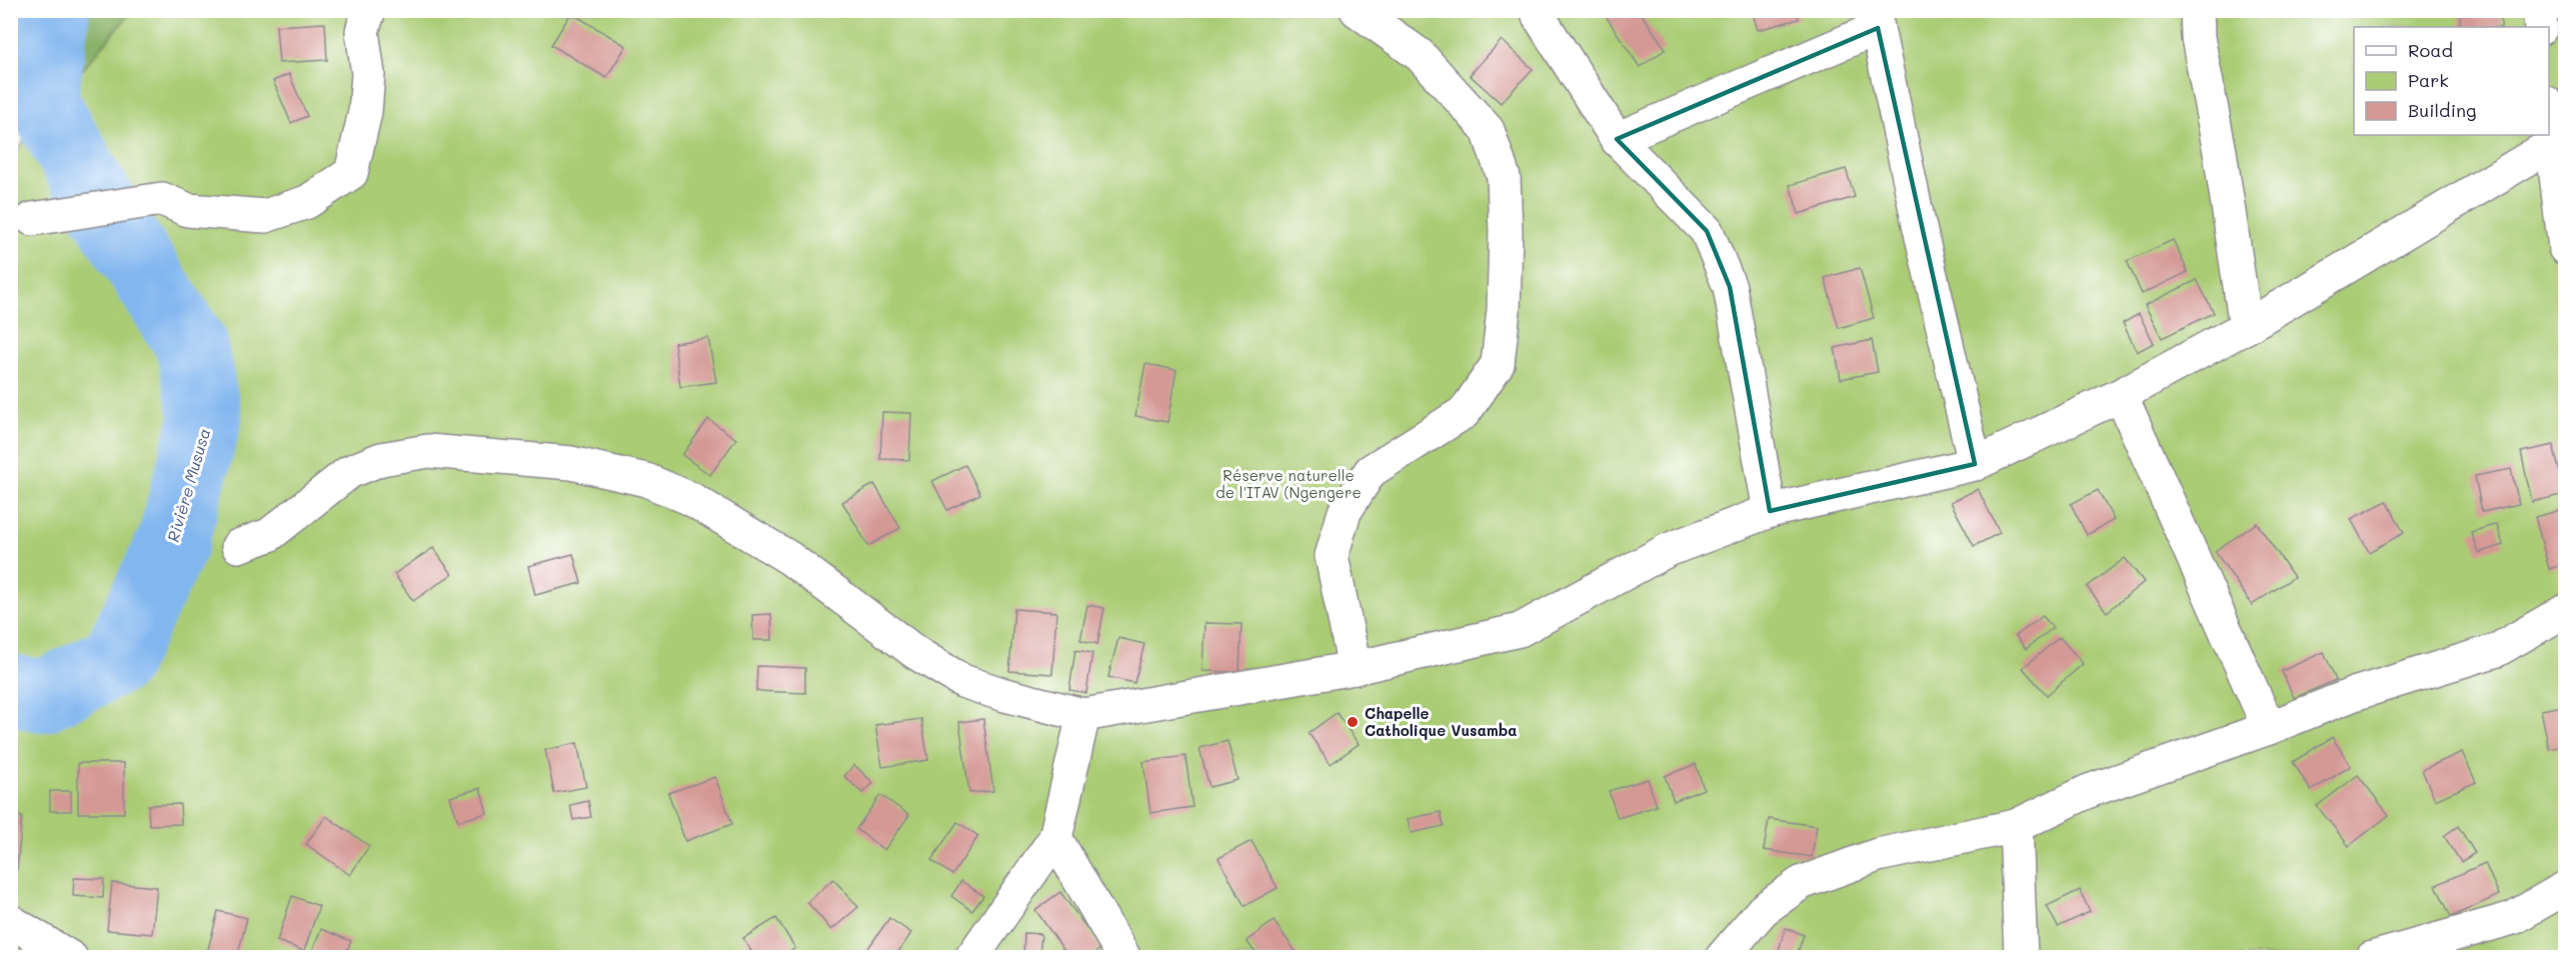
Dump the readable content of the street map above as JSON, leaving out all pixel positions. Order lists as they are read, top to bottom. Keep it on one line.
{"water":["Rivière Mususa"],"parks":["Réserve naturelle de l'ITAV (Ngengere"],"places":["Chapelle Catholique Vusamba"],"legend":["Road","Park","Building"]}
